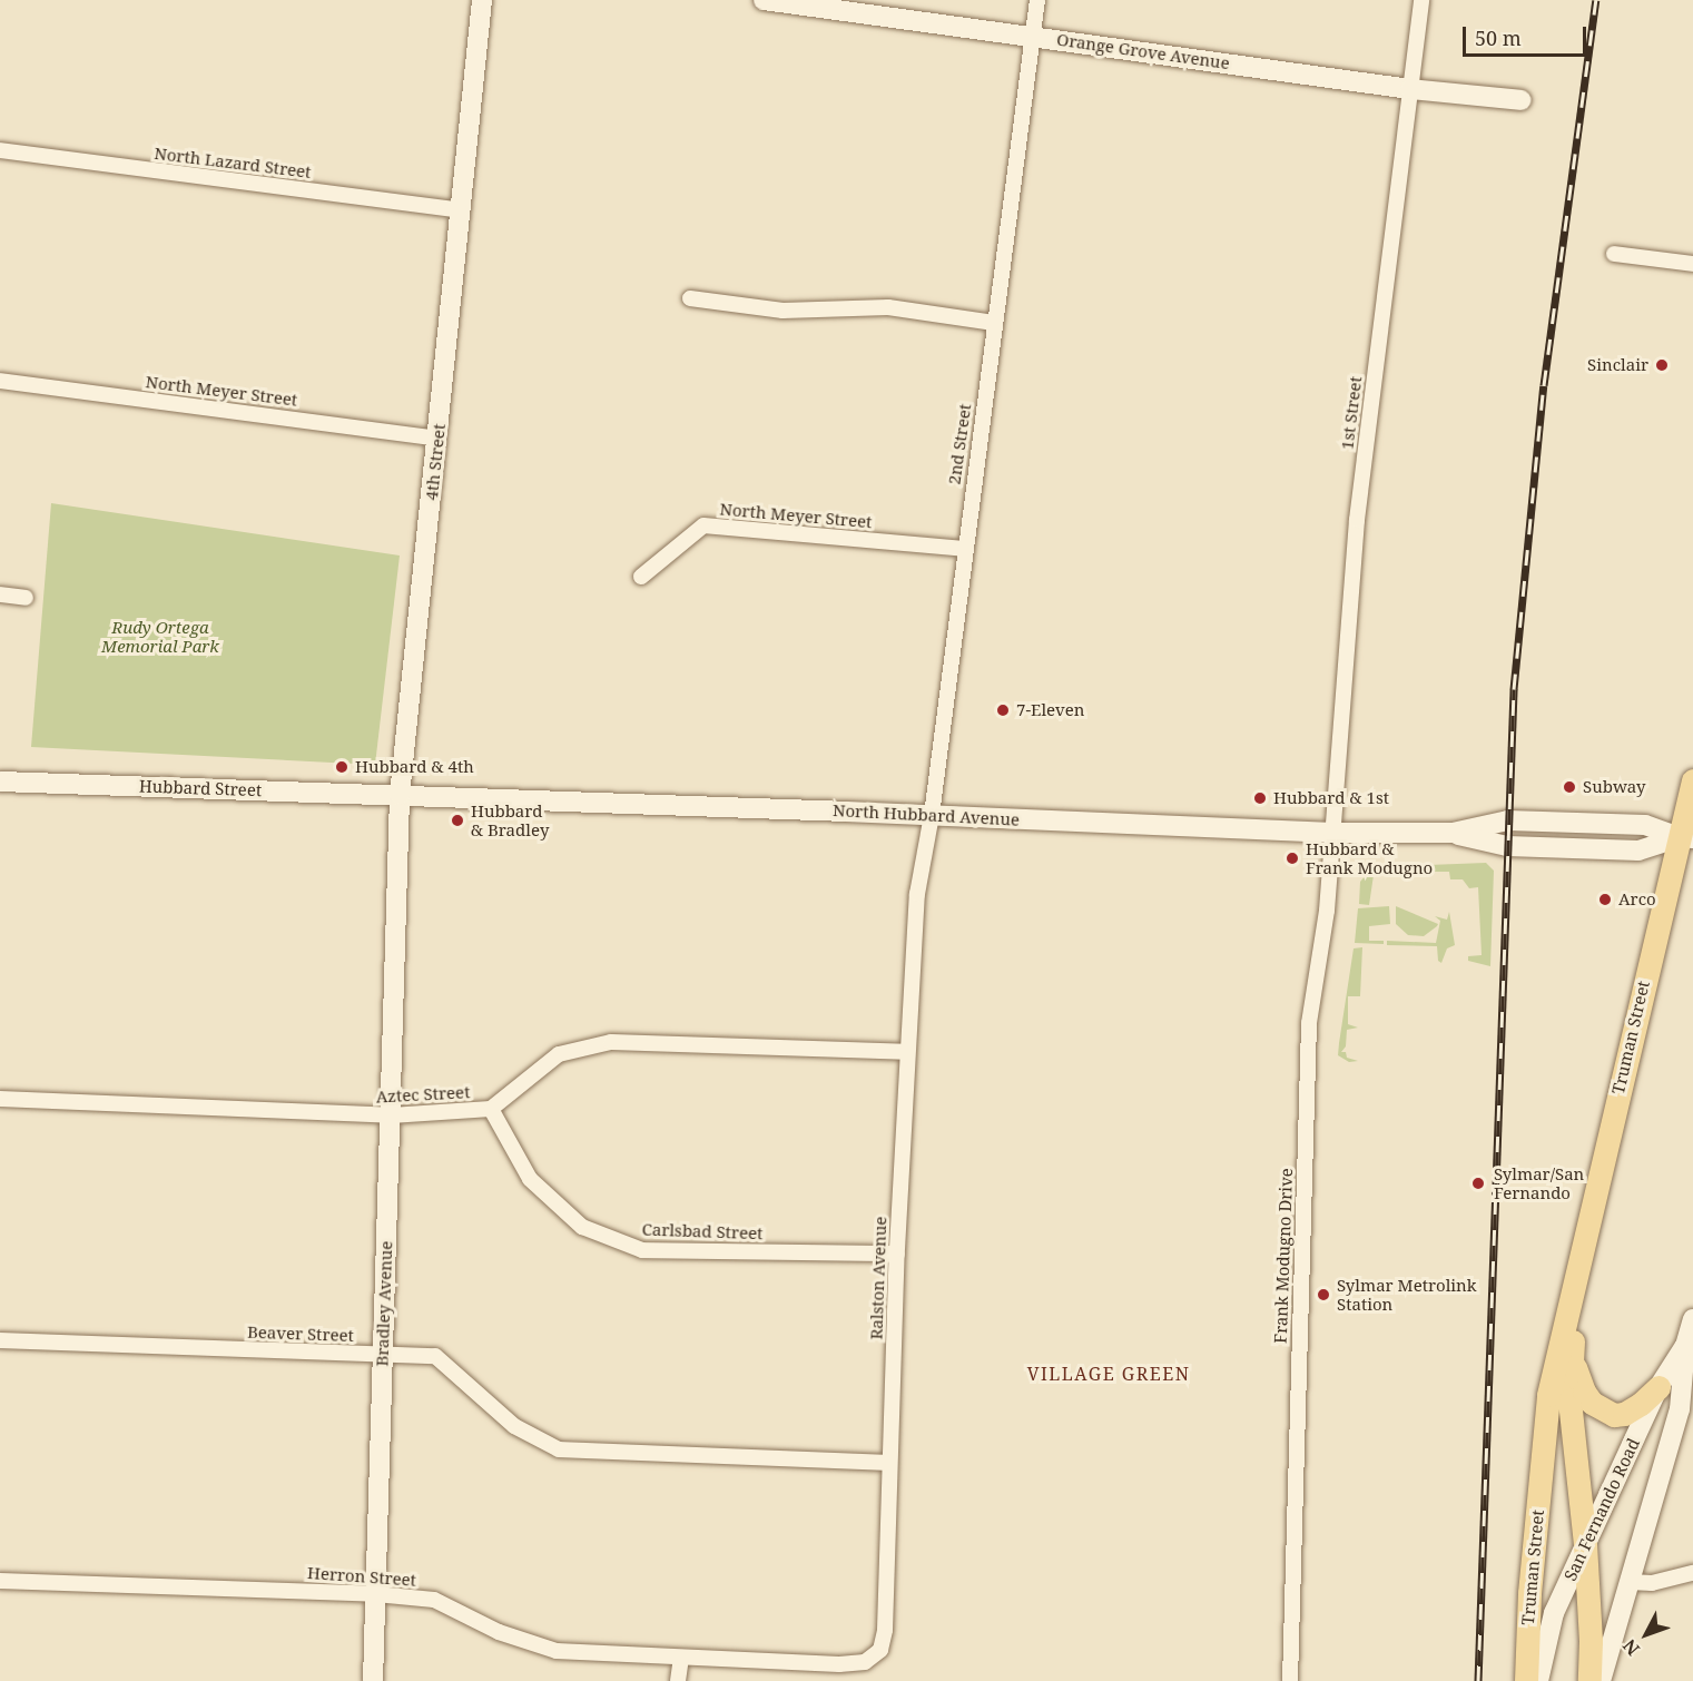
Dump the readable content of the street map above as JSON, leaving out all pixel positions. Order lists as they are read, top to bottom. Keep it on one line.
{"streets":{"main road":["Orange Grove Avenue","4th Street","Hubbard Street","North Hubbard Avenue","Truman Street","Bradley Avenue","San Fernando Road"],"street":["North Lazard Street","North Meyer Street","1st Street","2nd Street","Aztec Street","Carlsbad Street","Frank Modugno Drive","Ralston Avenue","Beaver Street","Herron Street"]},"crossings":[["Orange Grove Avenue","1st Street"],["Orange Grove Avenue","2nd Street"],["North Lazard Street","4th Street"],["North Meyer Street","2nd Street"],["North Meyer Street","4th Street"],["1st Street","North Hubbard Avenue"],["1st Street","Frank Modugno Drive"],["2nd Street","North Hubbard Avenue"],["2nd Street","Ralston Avenue"],["4th Street","Hubbard Street"],["4th Street","North Hubbard Avenue"],["4th Street","Bradley Avenue"],["Hubbard Street","North Hubbard Avenue"],["North Hubbard Avenue","Truman Street"],["North Hubbard Avenue","Frank Modugno Drive"],["Truman Street","San Fernando Road"],["Aztec Street","Carlsbad Street"],["Aztec Street","Ralston Avenue"],["Aztec Street","Bradley Avenue"],["Carlsbad Street","Ralston Avenue"],["Ralston Avenue","Beaver Street"],["Ralston Avenue","Herron Street"],["Bradley Avenue","Beaver Street"],["Bradley Avenue","Herron Street"]],"districts":["VILLAGE GREEN"],"parks":["Rudy Ortega Memorial Park"],"places":["Sinclair","7-Eleven","Hubbard & 4th","Subway","Hubbard & 1st","Hubbard & Bradley","Hubbard & Frank Modugno","Arco","Sylmar/San Fernando","Sylmar Metrolink Station"],"scale_bar":"50 m","north":"bottom left"}
